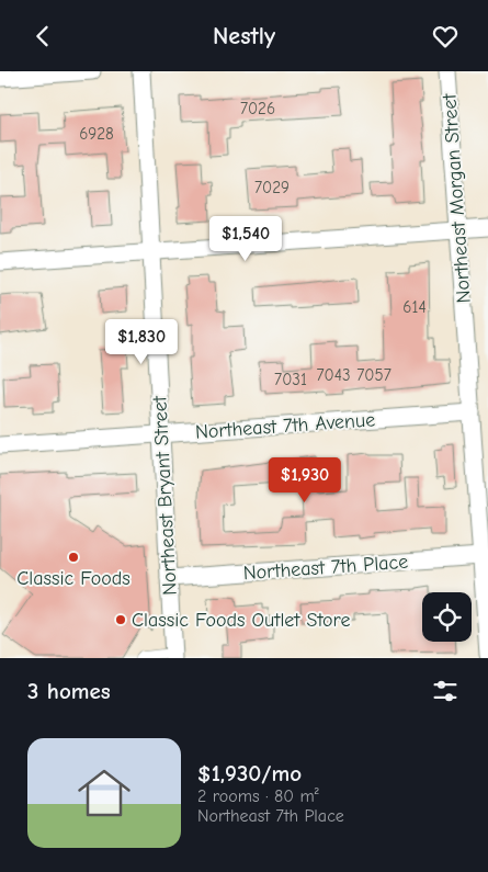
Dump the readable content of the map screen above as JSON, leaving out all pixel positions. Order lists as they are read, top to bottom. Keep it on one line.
{"streets":{"street":["Northeast Morgan Street","Northeast 7th Avenue","Northeast Bryant Street","Northeast 7th Place"]},"crossings":[["Northeast Morgan Street","Northeast 7th Avenue"],["Northeast Morgan Street","Northeast 7th Place"],["Northeast 7th Avenue","Northeast Bryant Street"],["Northeast Bryant Street","Northeast 7th Place"]],"places":["Classic Foods","Classic Foods Outlet Store"],"house_numbers":["7026","6928","7029","614","7043","7057","7031"],"page":{"header":"Nestly","price":["$1,540","$1,830","$1,930"],"heading":"3 homes","list":[{"name":"$1,930/mo","note":"2 rooms · 80 m² · Northeast 7th Place"}]}}
